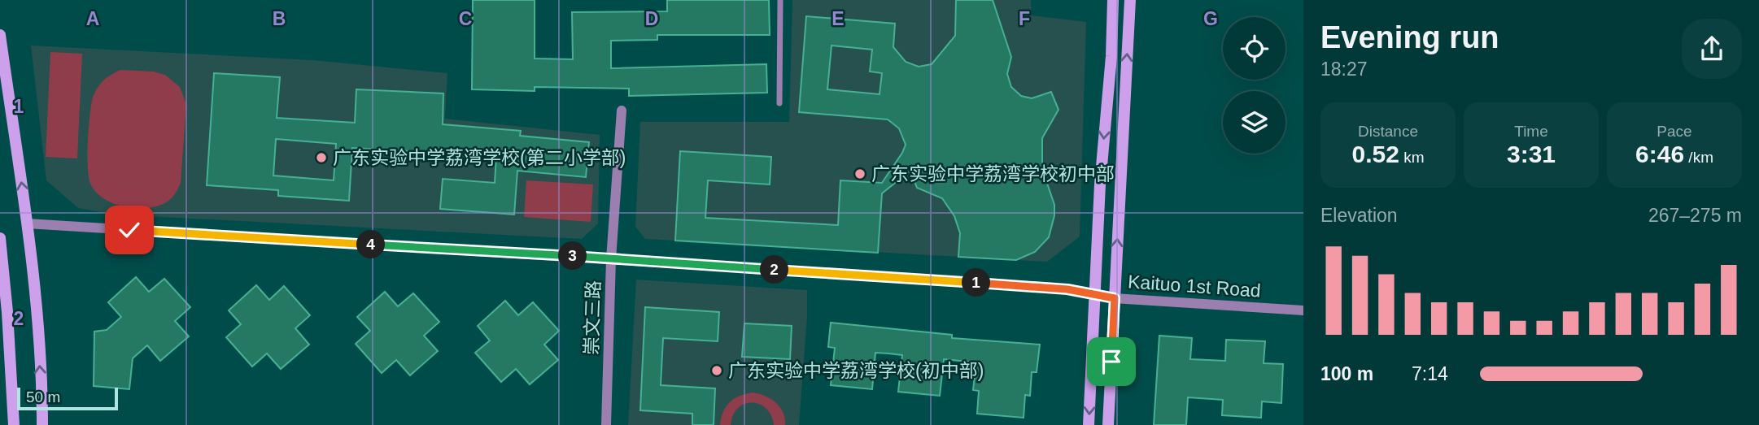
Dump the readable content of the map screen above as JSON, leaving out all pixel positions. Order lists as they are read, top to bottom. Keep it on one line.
{"streets":{"street":["Kaituo 1st Road","崇文三路"]},"crossings":[["Kaituo 1st Road","崇文三路"]],"places":["广东实验中学荔湾学校(第二小学部)","广东实验中学荔湾学校初中部","广东实验中学荔湾学校(初中部)"],"scale_bar":"50 m","page":{"heading":["Evening run","18:27"],"stats":[["Distance","0.52 km"],["Time","3:31"],["Pace","6:46 /km"]],"chart":["Elevation","267–275 m"],"pins":["4","3","2","1"],"list":[{"name":"100 m","note":"7:14"}],"scale":"50 m"},"grid":{"columns":["A","B","C","D","E","F","G"],"rows":["1","2"]}}
